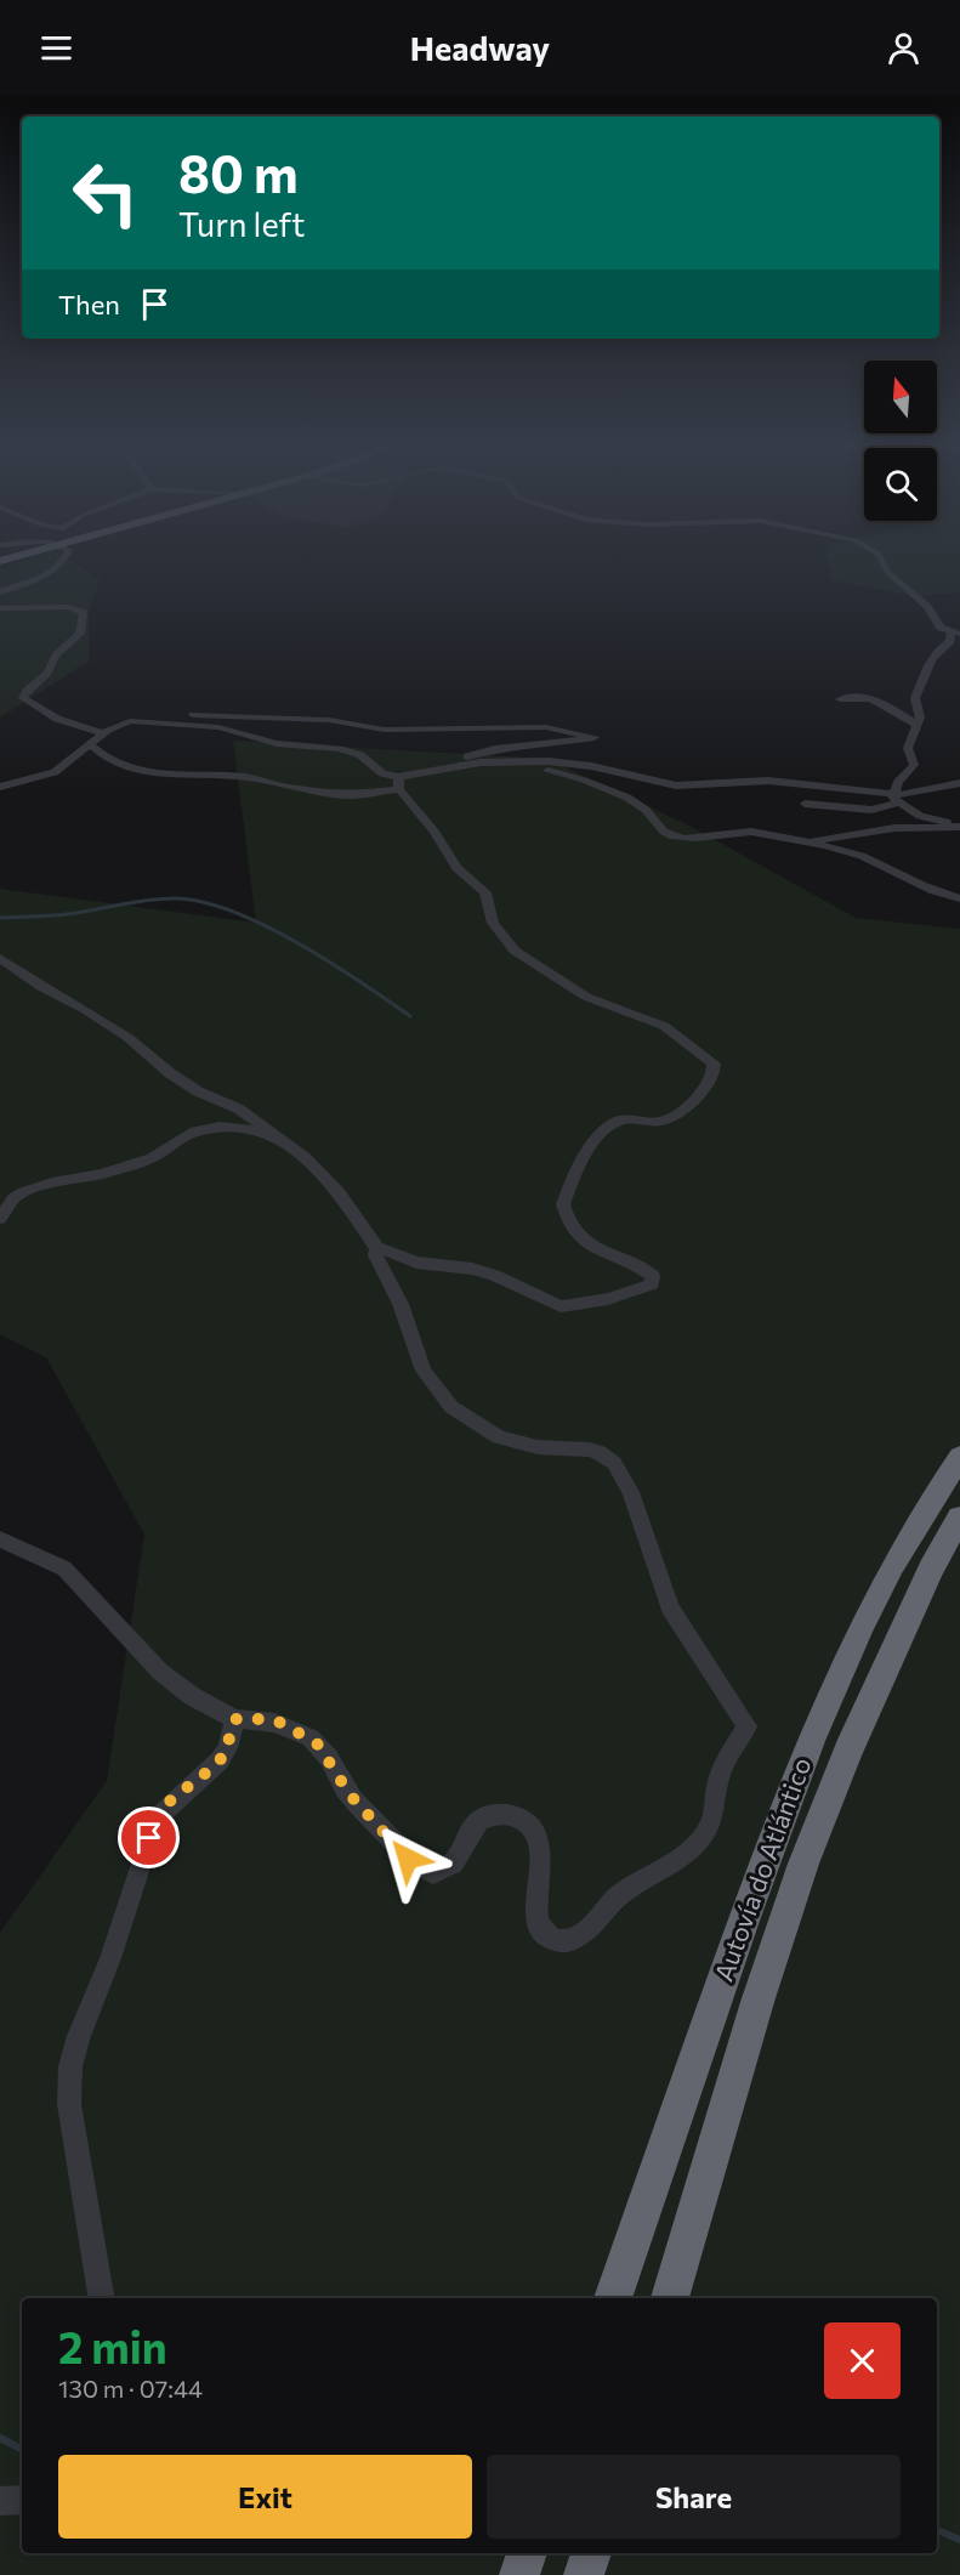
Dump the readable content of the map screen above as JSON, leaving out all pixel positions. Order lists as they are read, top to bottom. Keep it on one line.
{"streets":{"highway":["Autovía do Atlántico"]},"north":"top","page":{"header":"Headway","turn":["80 m","Turn left"],"then":"Then","heading":["2 min","130 m · 07:44"],"buttons":["Exit","Share"]}}
